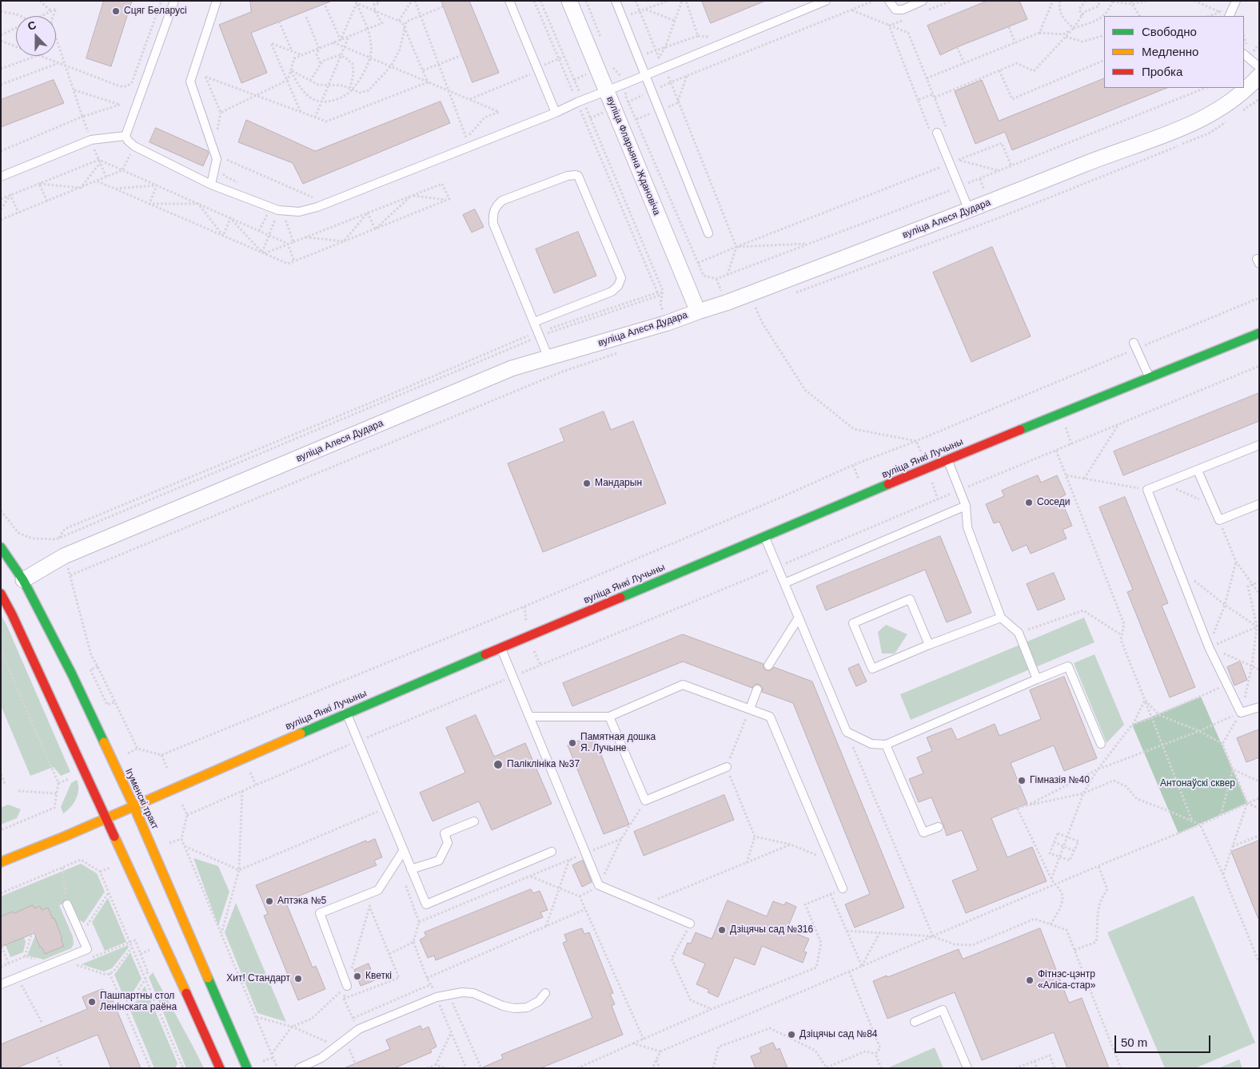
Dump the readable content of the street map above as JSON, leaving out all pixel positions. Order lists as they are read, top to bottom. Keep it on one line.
{"streets":{"main road":["вуліца Янкі Лучыны","Ігуменскі тракт"],"street":["вуліца Фларыяна Ждановіча","вуліца Алеся Дудара"]},"crossings":[["вуліца Фларыяна Ждановіча","вуліца Алеся Дудара"],["вуліца Алеся Дудара","Ігуменскі тракт"],["вуліца Янкі Лучыны","Ігуменскі тракт"]],"parks":["Антонаўскі сквер"],"places":["Сцяг Беларусі","Мандарын","Соседи","Памятная дошка Я. Лучыне","Паліклініка №37","Гімназія №40","Аптэка №5","Дзіцячы сад №316","Кветкі","Хит! Стандарт","Фітнэс-цэнтр «Аліса-стар»","Пашпартны стол Ленінскага раёна","Дзіцячы сад №84"],"legend":["Свободно","Медленно","Пробка"],"scale_bar":"50 m","north":"top"}
